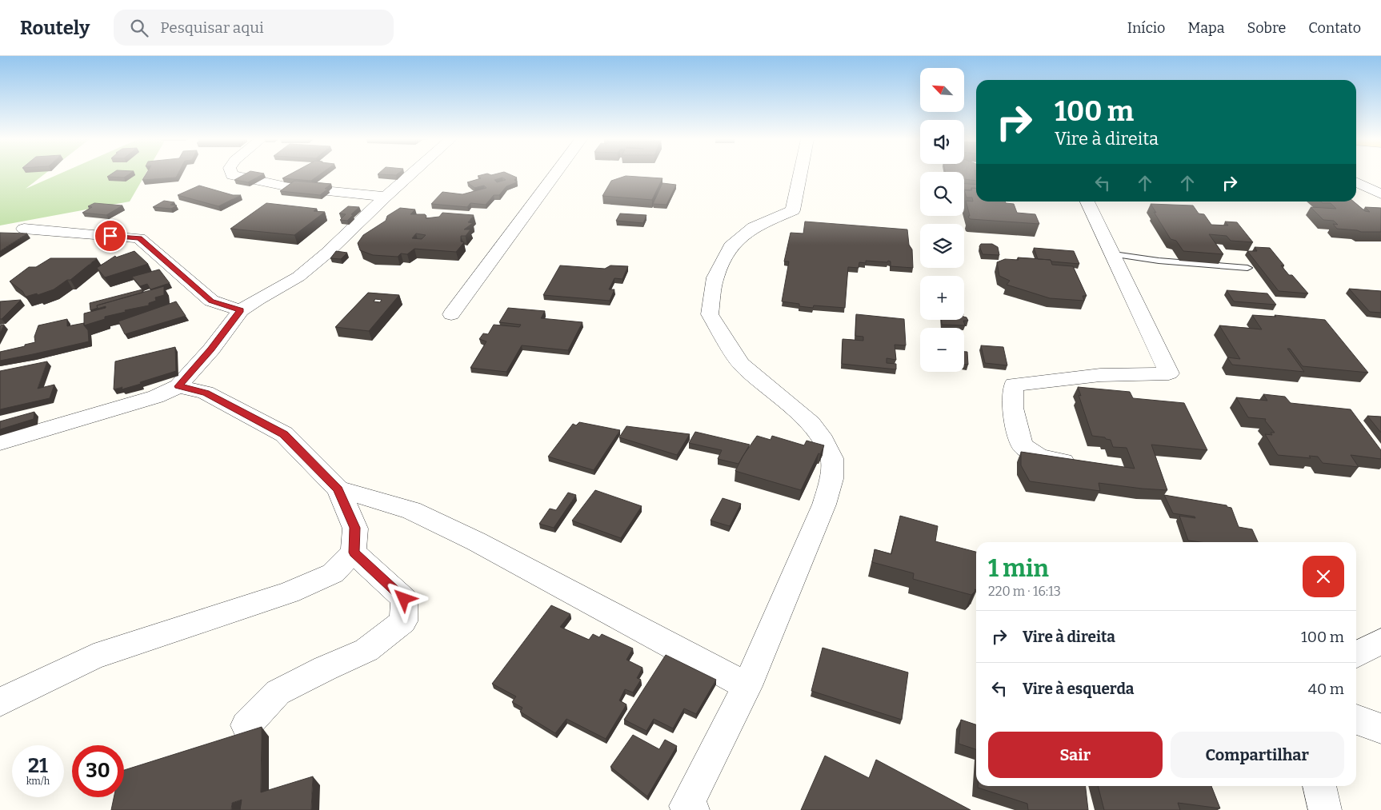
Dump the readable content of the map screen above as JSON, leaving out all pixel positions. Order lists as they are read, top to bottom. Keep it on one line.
{"north":"top left","page":{"header":"Routely","search":"Pesquisar aqui","nav":["Início","Mapa","Sobre","Contato"],"map_buttons":["+","−"],"turn":["100 m","Vire à direita"],"heading":["1 min","220 m · 16:13"],"list":[{"name":"Vire à direita","value":"100 m"},{"name":"Vire à esquerda","value":"40 m"}],"buttons":["Sair","Compartilhar"],"speed":"21 km/h","limit":"30"}}
